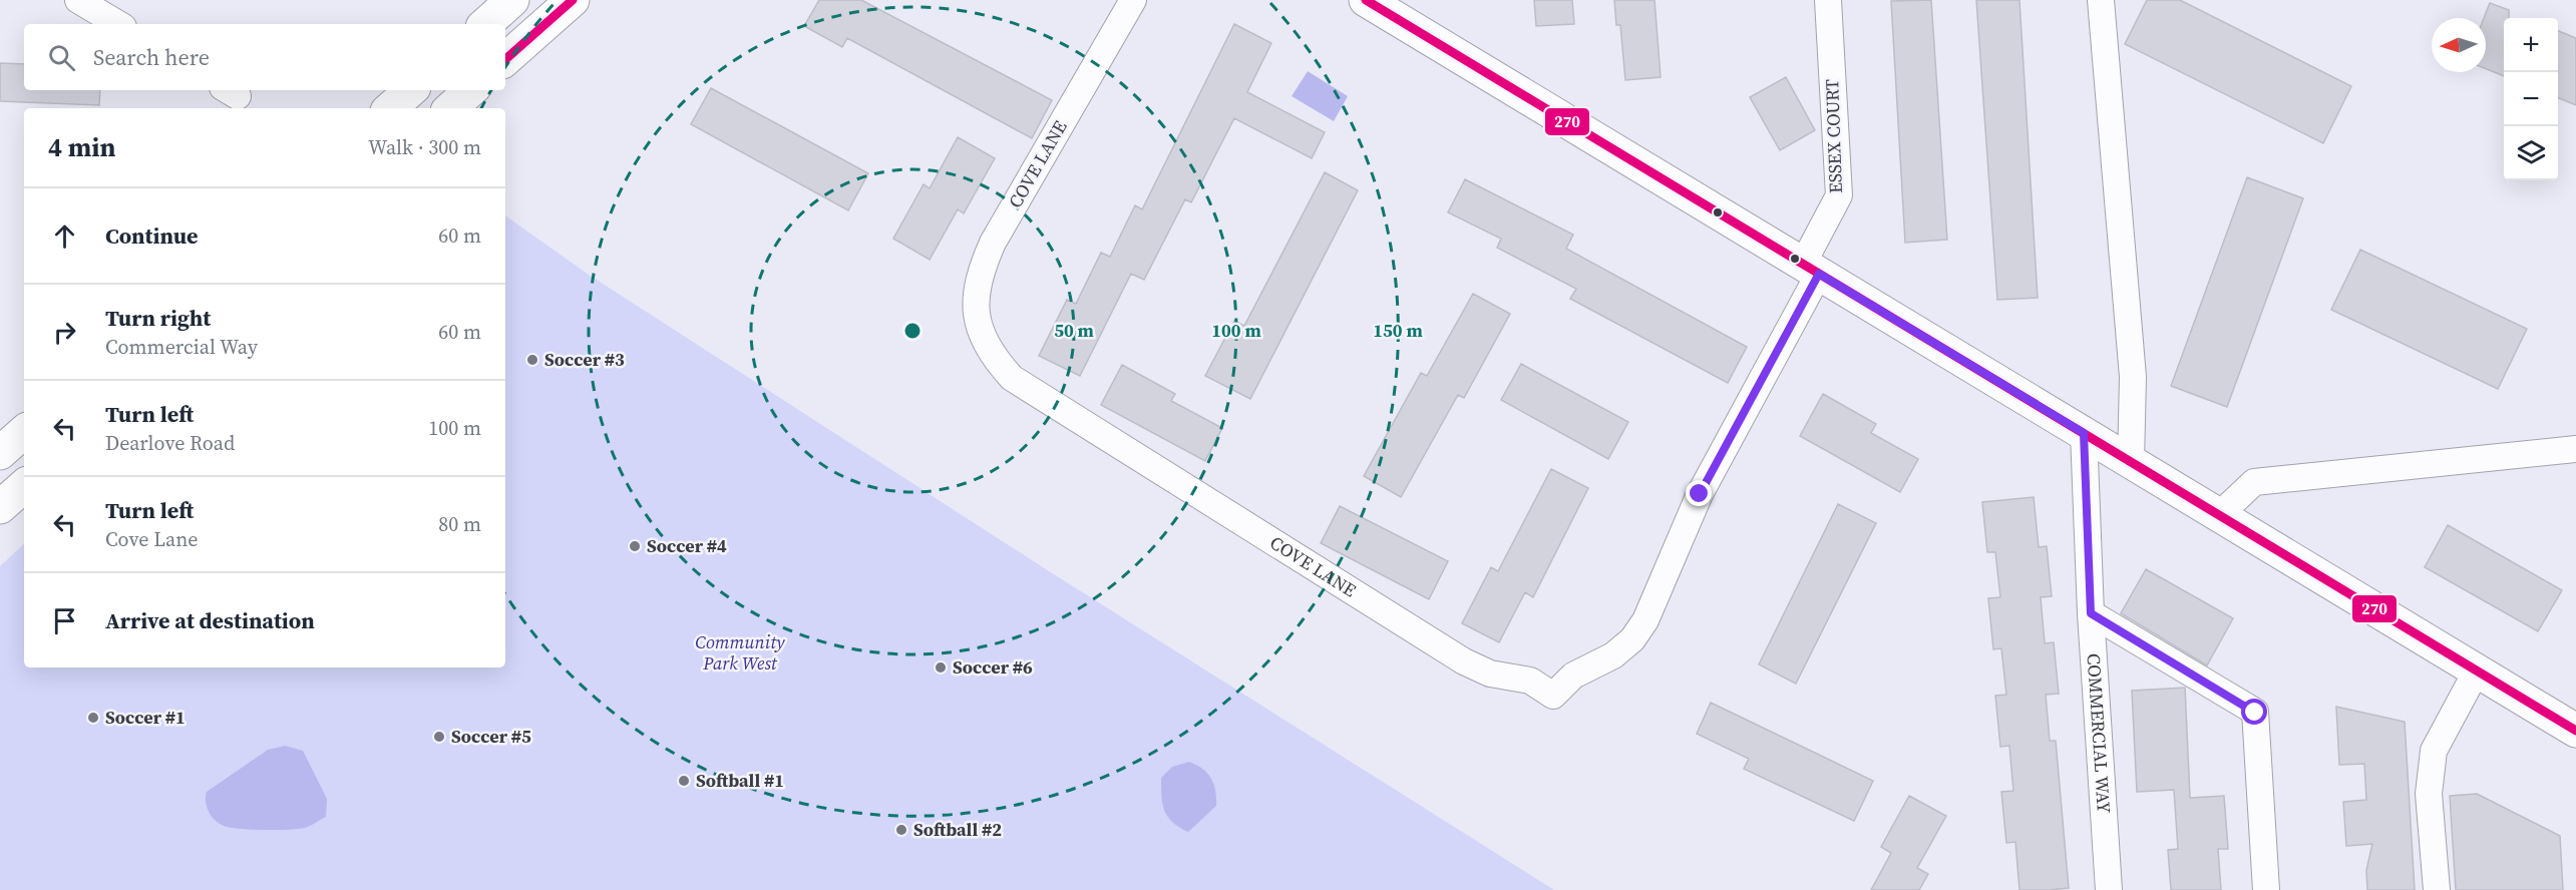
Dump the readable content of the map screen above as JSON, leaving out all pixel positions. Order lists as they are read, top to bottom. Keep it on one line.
{"streets":{"street":["ESSEX COURT","COVE LANE","COMMERCIAL WAY"]},"crossings":[["ESSEX COURT","COVE LANE"]],"parks":["Community Park West"],"places":["Soccer #3","Soccer #4","Soccer #6","Soccer #1","Soccer #5","Softball #1","Softball #2"],"lines":["transit line 270"],"north":"left","page":{"map_buttons":["+","−"],"search":"Search here","heading":["4 min","Walk · 300 m"],"list":[["Continue","60 m"],["Turn right","Commercial Way","60 m"],["Turn left","Dearlove Road","100 m"],["Turn left","Cove Lane","80 m"],"Arrive at destination"]},"rings":["50 m","100 m","150 m"]}
